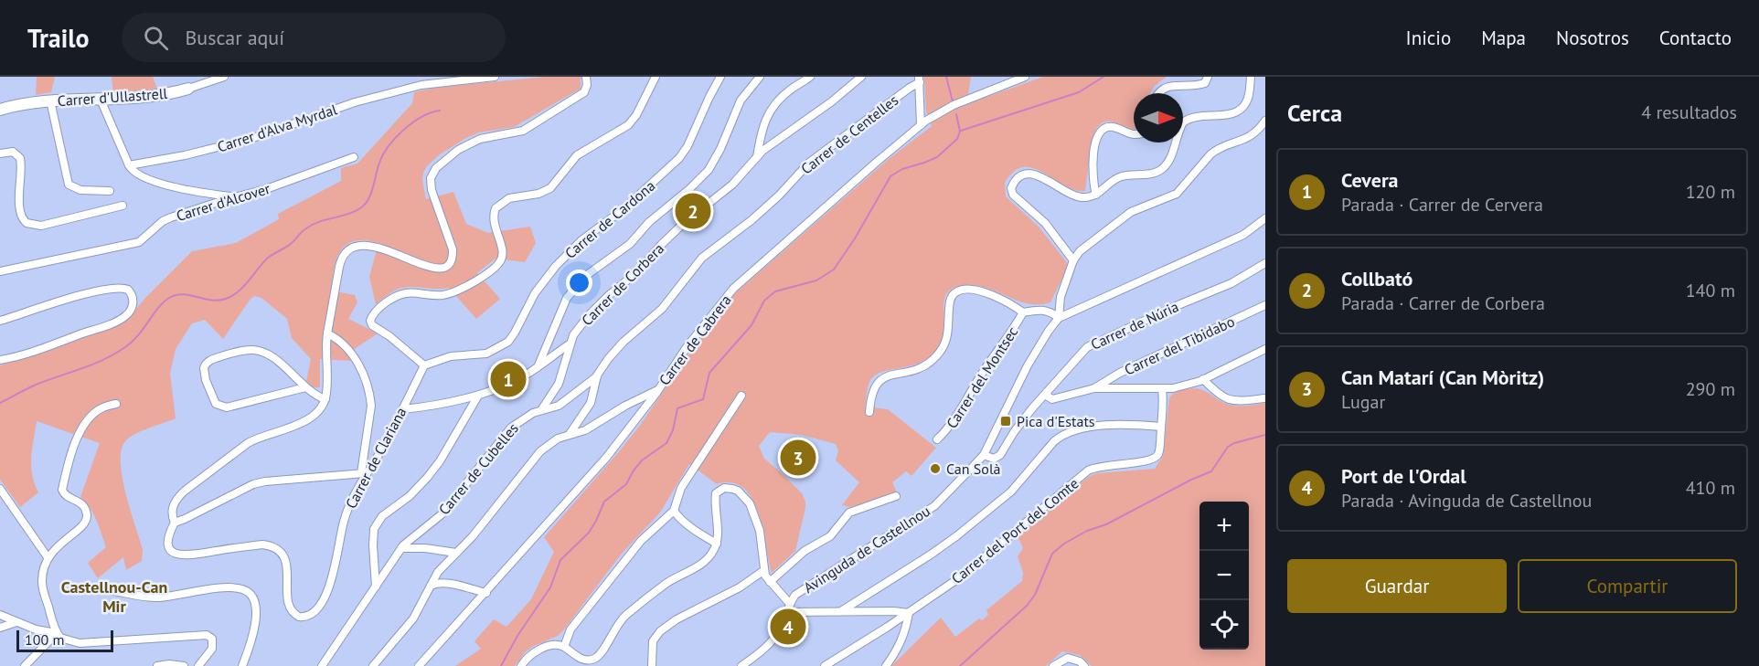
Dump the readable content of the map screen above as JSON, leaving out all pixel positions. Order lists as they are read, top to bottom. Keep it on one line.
{"streets":{"street":["Carrer d'Ullastrell","Carrer d'Alva Myrdal","Carrer de Centelles","Carrer d'Alcover","Carrer de Cardona","Carrer de Corbera","Carrer de Núria","Carrer de Cabrera","Carrer del Tibidabo","Carrer del Montsec","Carrer de Clariana","Carrer de Cubelles","Carrer del Port del Comte","Avinguda de Castellnou"]},"crossings":[["Carrer de Centelles","Carrer de Cubelles"],["Carrer de Cardona","Carrer de Clariana"],["Carrer de Corbera","Carrer de Cubelles"],["Carrer de Núria","Avinguda de Castellnou"]],"districts":["Castellnou-Can Mir"],"places":{"transit":["Pica d'Estats"],"other":["Can Solà"]},"scale_bar":"100 m","north":"right","page":{"header":"Trailo","search":"Buscar aquí","nav":["Inicio","Mapa","Nosotros","Contacto"],"heading":["Cerca","4 resultados"],"list":[{"mark":"1","name":"Cevera","note":"Parada · Carrer de Cervera","value":"120 m"},{"mark":"2","name":"Collbató","note":"Parada · Carrer de Corbera","value":"140 m"},{"mark":"3","name":"Can Matarí (Can Mòritz)","note":"Lugar","value":"290 m"},{"mark":"4","name":"Port de l'Ordal","note":"Parada · Avinguda de Castellnou","value":"410 m"}],"pins":["2","1","3","4"],"map_buttons":["+","−"],"buttons":["Guardar","Compartir"],"scale":"100 m"}}
